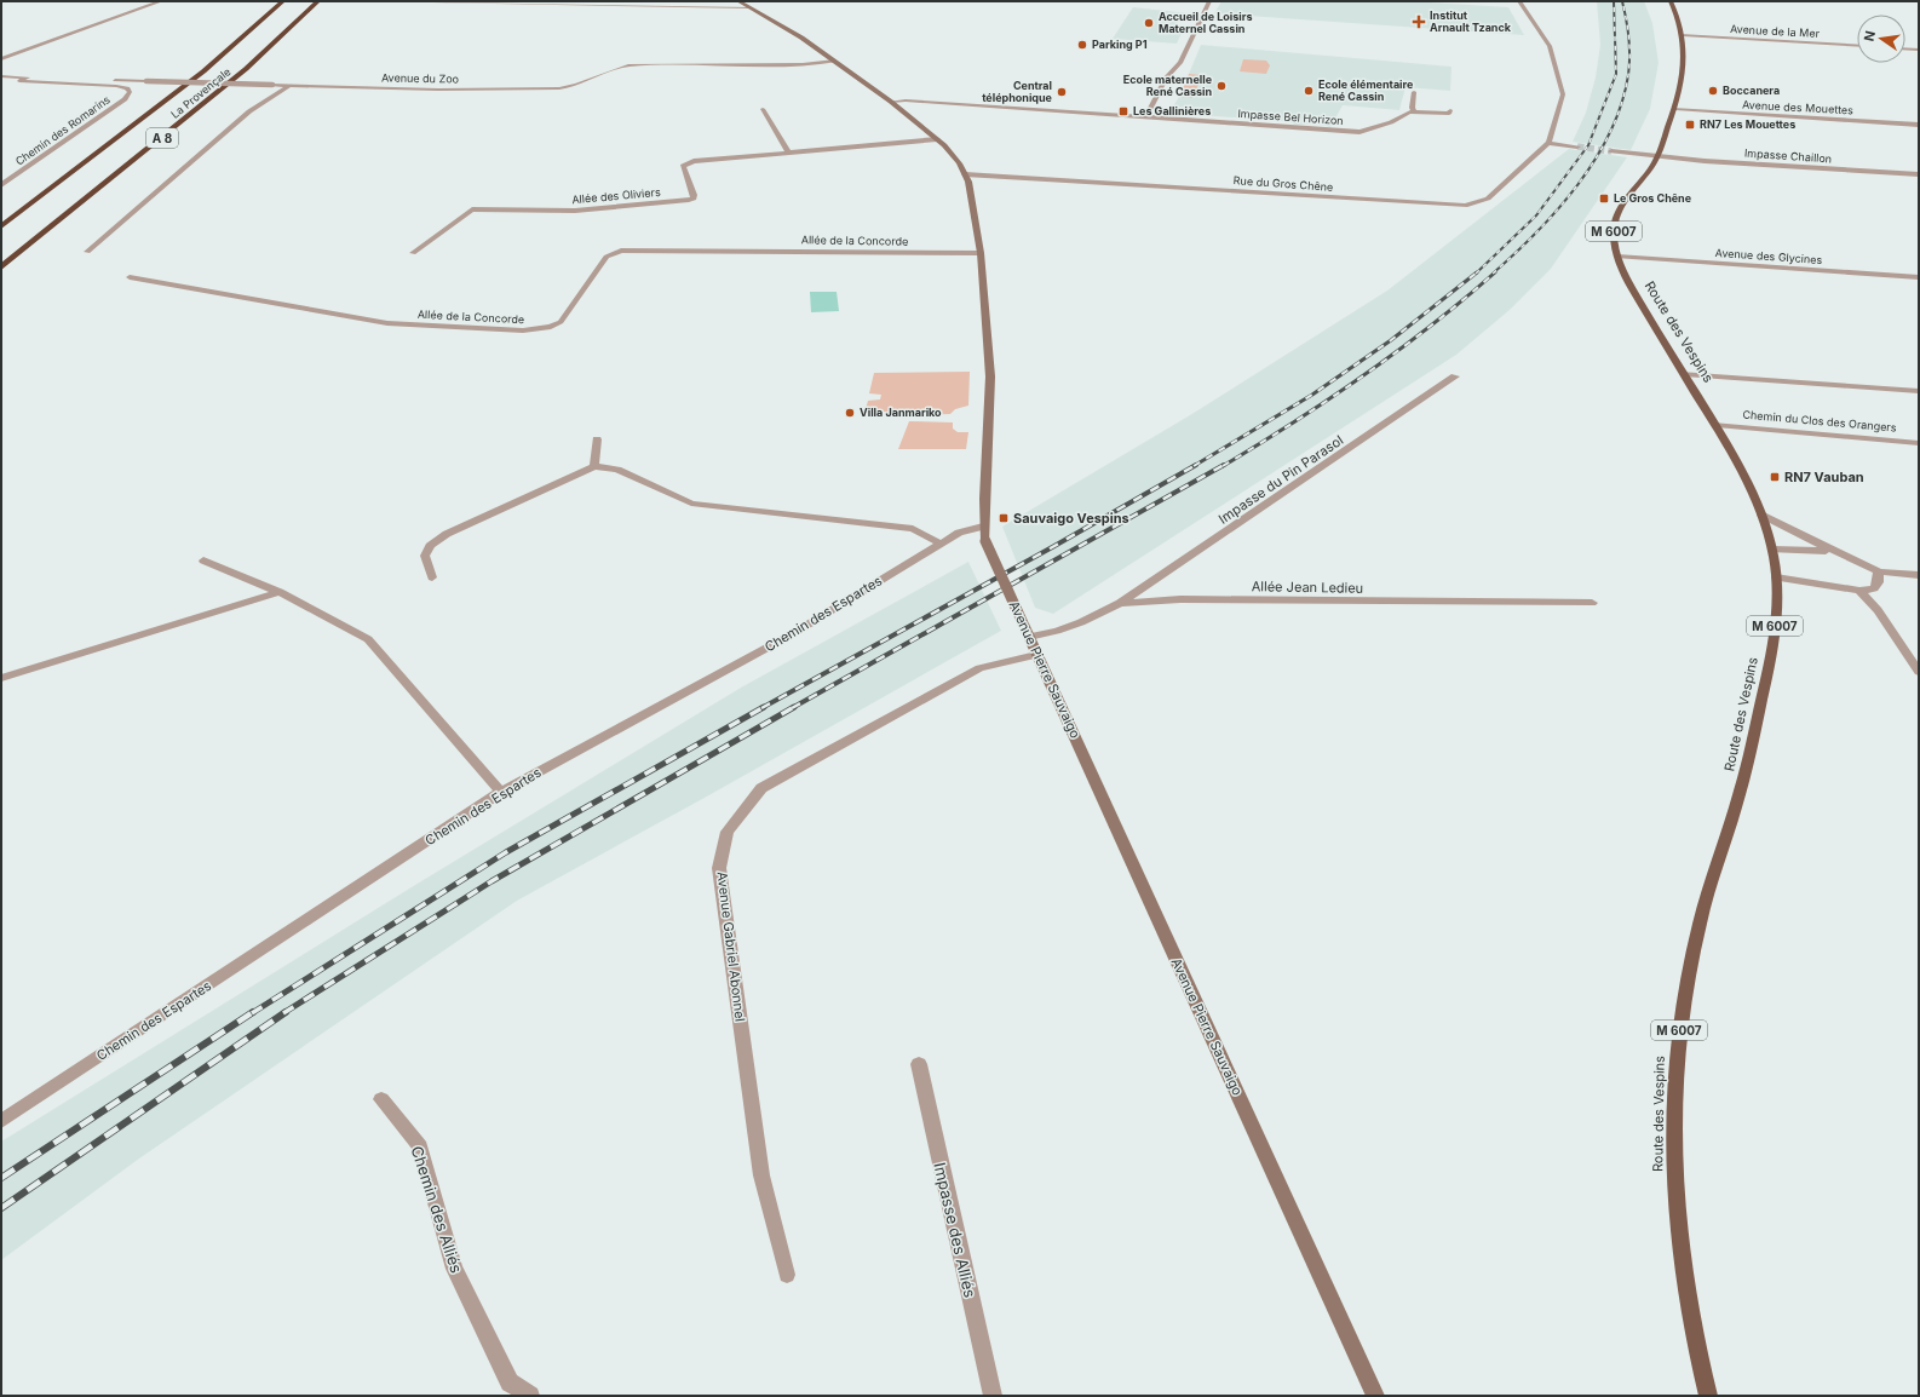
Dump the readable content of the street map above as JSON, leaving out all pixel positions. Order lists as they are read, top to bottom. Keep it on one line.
{"streets":{"highway":["La Provençale","A 8"],"main road":["M 6007","Route des Vespins","Avenue Pierre Sauvaigo"],"street":["Avenue de la Mer","Avenue du Zoo","Avenue des Mouettes","Impasse Bel Horizon","Chemin des Romarins","Impasse Chaillon","Rue du Gros Chêne","Allée des Oliviers","Allée de la Concorde","Avenue des Glycines","Chemin du Clos des Orangers","Impasse du Pin Parasol","Allée Jean Ledieu","Chemin des Espartes","Avenue Gabriel Abonnel","Chemin des Alliés","Impasse des Alliés"]},"crossings":[["Avenue de la Mer","Route des Vespins"],["Avenue du Zoo","Chemin des Romarins"],["Avenue du Zoo","Avenue Pierre Sauvaigo"],["Avenue des Mouettes","Route des Vespins"],["Impasse Bel Horizon","Avenue Pierre Sauvaigo"],["Impasse Chaillon","Route des Vespins"],["Rue du Gros Chêne","Avenue Pierre Sauvaigo"],["Allée des Oliviers","Avenue Pierre Sauvaigo"],["Allée de la Concorde","Avenue Pierre Sauvaigo"],["Avenue des Glycines","Route des Vespins"],["Route des Vespins","Chemin du Clos des Orangers"],["Impasse du Pin Parasol","Allée Jean Ledieu"],["Allée Jean Ledieu","Avenue Pierre Sauvaigo"],["Chemin des Espartes","Avenue Pierre Sauvaigo"],["Avenue Pierre Sauvaigo","Avenue Gabriel Abonnel"]],"places":{"health":["Institut Arnault Tzanck"],"other":["Accueil de Loisirs Maternel Cassin","Parking P1","Ecole maternelle René Cassin","Ecole élémentaire René Cassin","Boccanera","Central téléphonique","Villa Janmariko"],"transit":["Les Gallinières","RN7 Les Mouettes","Le Gros Chêne","RN7 Vauban","Sauvaigo Vespins"]},"north":"left"}
